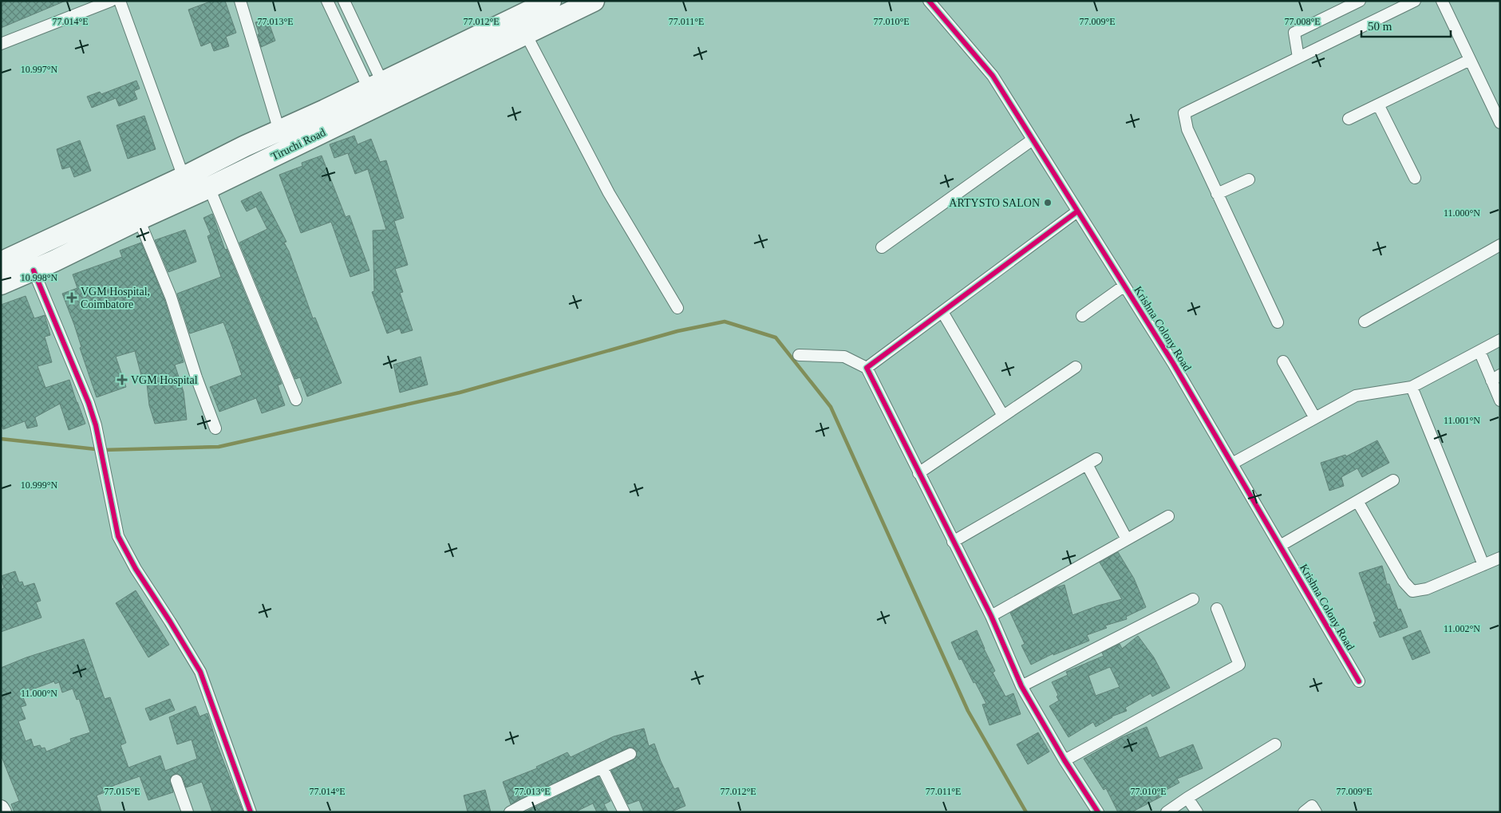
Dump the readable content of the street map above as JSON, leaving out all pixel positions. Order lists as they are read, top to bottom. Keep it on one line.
{"streets":{"highway":["Tiruchi Road"],"street":["Krishna Colony Road"]},"places":{"other":["ARTYSTO SALON"],"health":["VGM Hospital, Coimbatore","VGM Hospital"]},"scale_bar":"50 m","coordinates":["77.014°E","77.013°E","77.012°E","77.011°E","77.010°E","77.009°E","77.008°E","10.997°N","11.000°N","10.998°N","11.001°N","10.999°N","11.002°N","77.015°E"]}
